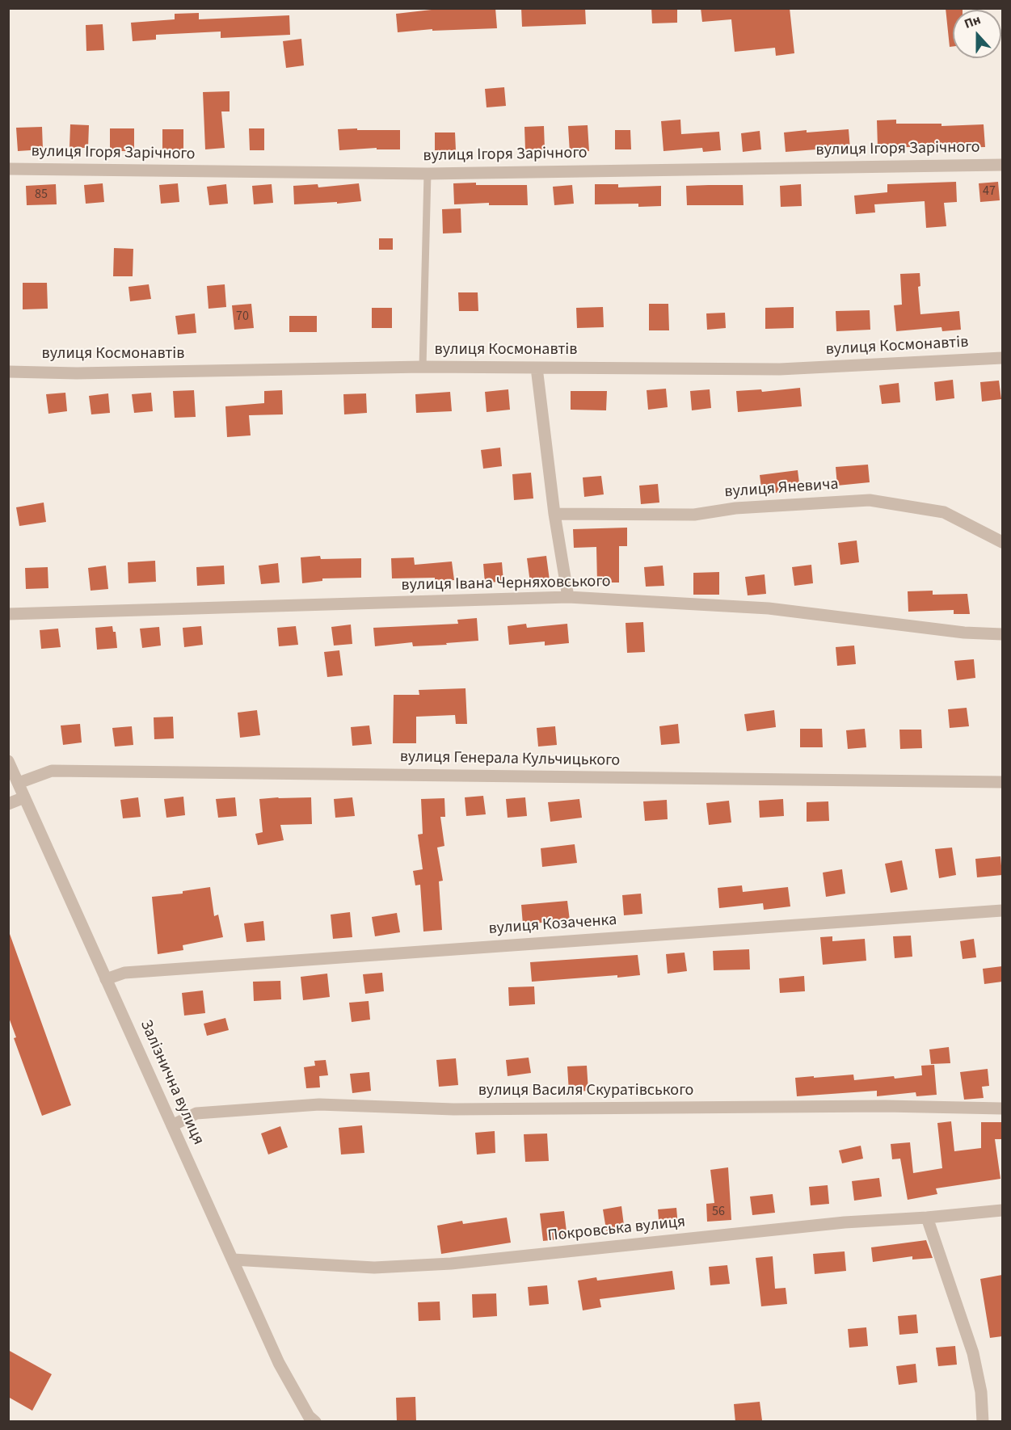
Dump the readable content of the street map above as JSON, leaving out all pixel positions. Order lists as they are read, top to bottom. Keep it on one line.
{"streets":{"street":["вулиця Ігоря Зарічного","вулиця Космонавтів","вулиця Яневича","вулиця Івана Черняховського","вулиця Генерала Кульчицького","вулиця Козаченка","Залізнична вулиця","вулиця Василя Скуратівського","Покровська вулиця"]},"crossings":[["вулиця Генерала Кульчицького","Залізнична вулиця"],["вулиця Козаченка","Залізнична вулиця"],["Залізнична вулиця","вулиця Василя Скуратівського"],["Залізнична вулиця","Покровська вулиця"]],"house_numbers":["47","85","70","56"],"north":"top"}
